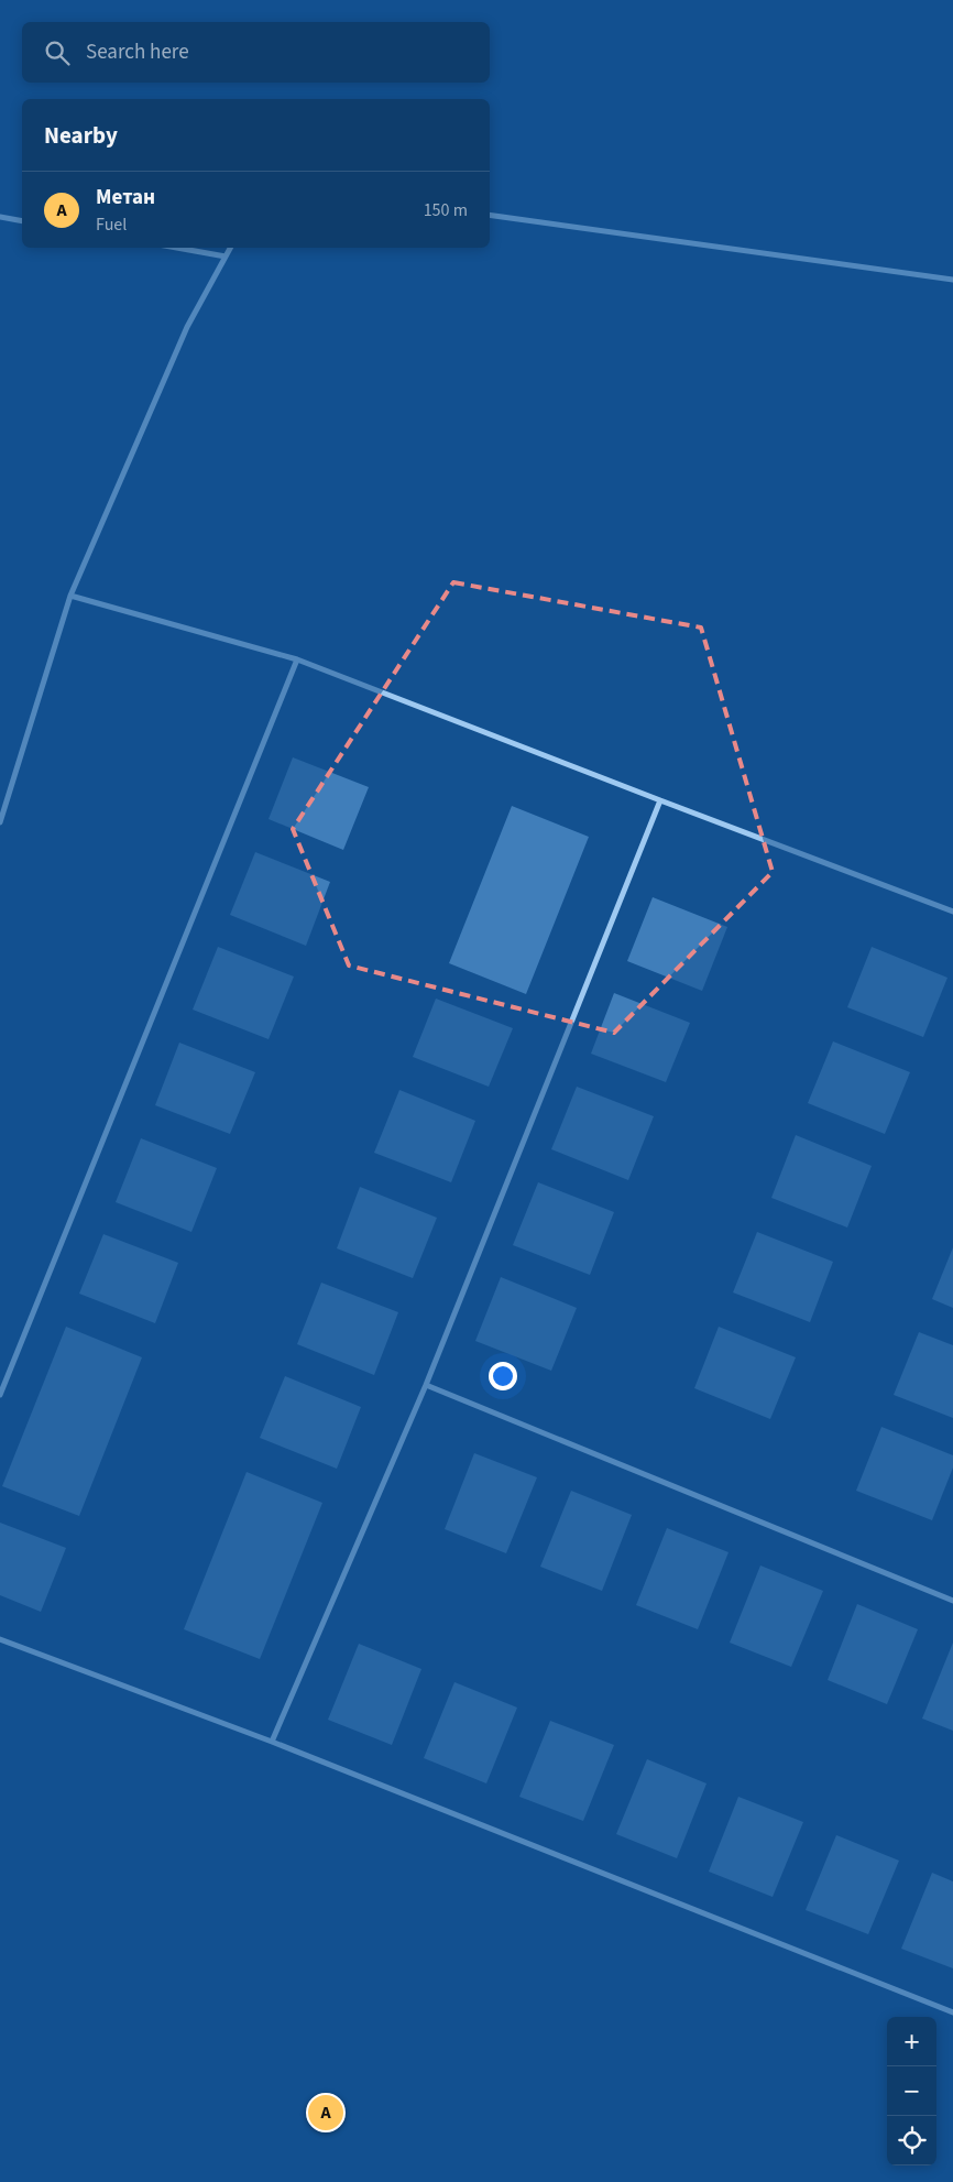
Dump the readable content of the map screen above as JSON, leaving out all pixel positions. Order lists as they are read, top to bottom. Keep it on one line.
{"page":{"search":"Search here","heading":"Nearby","list":[{"mark":"A","name":"Метан","note":"Fuel","value":"150 m"}],"map_buttons":["+","−"],"pins":"A"}}
